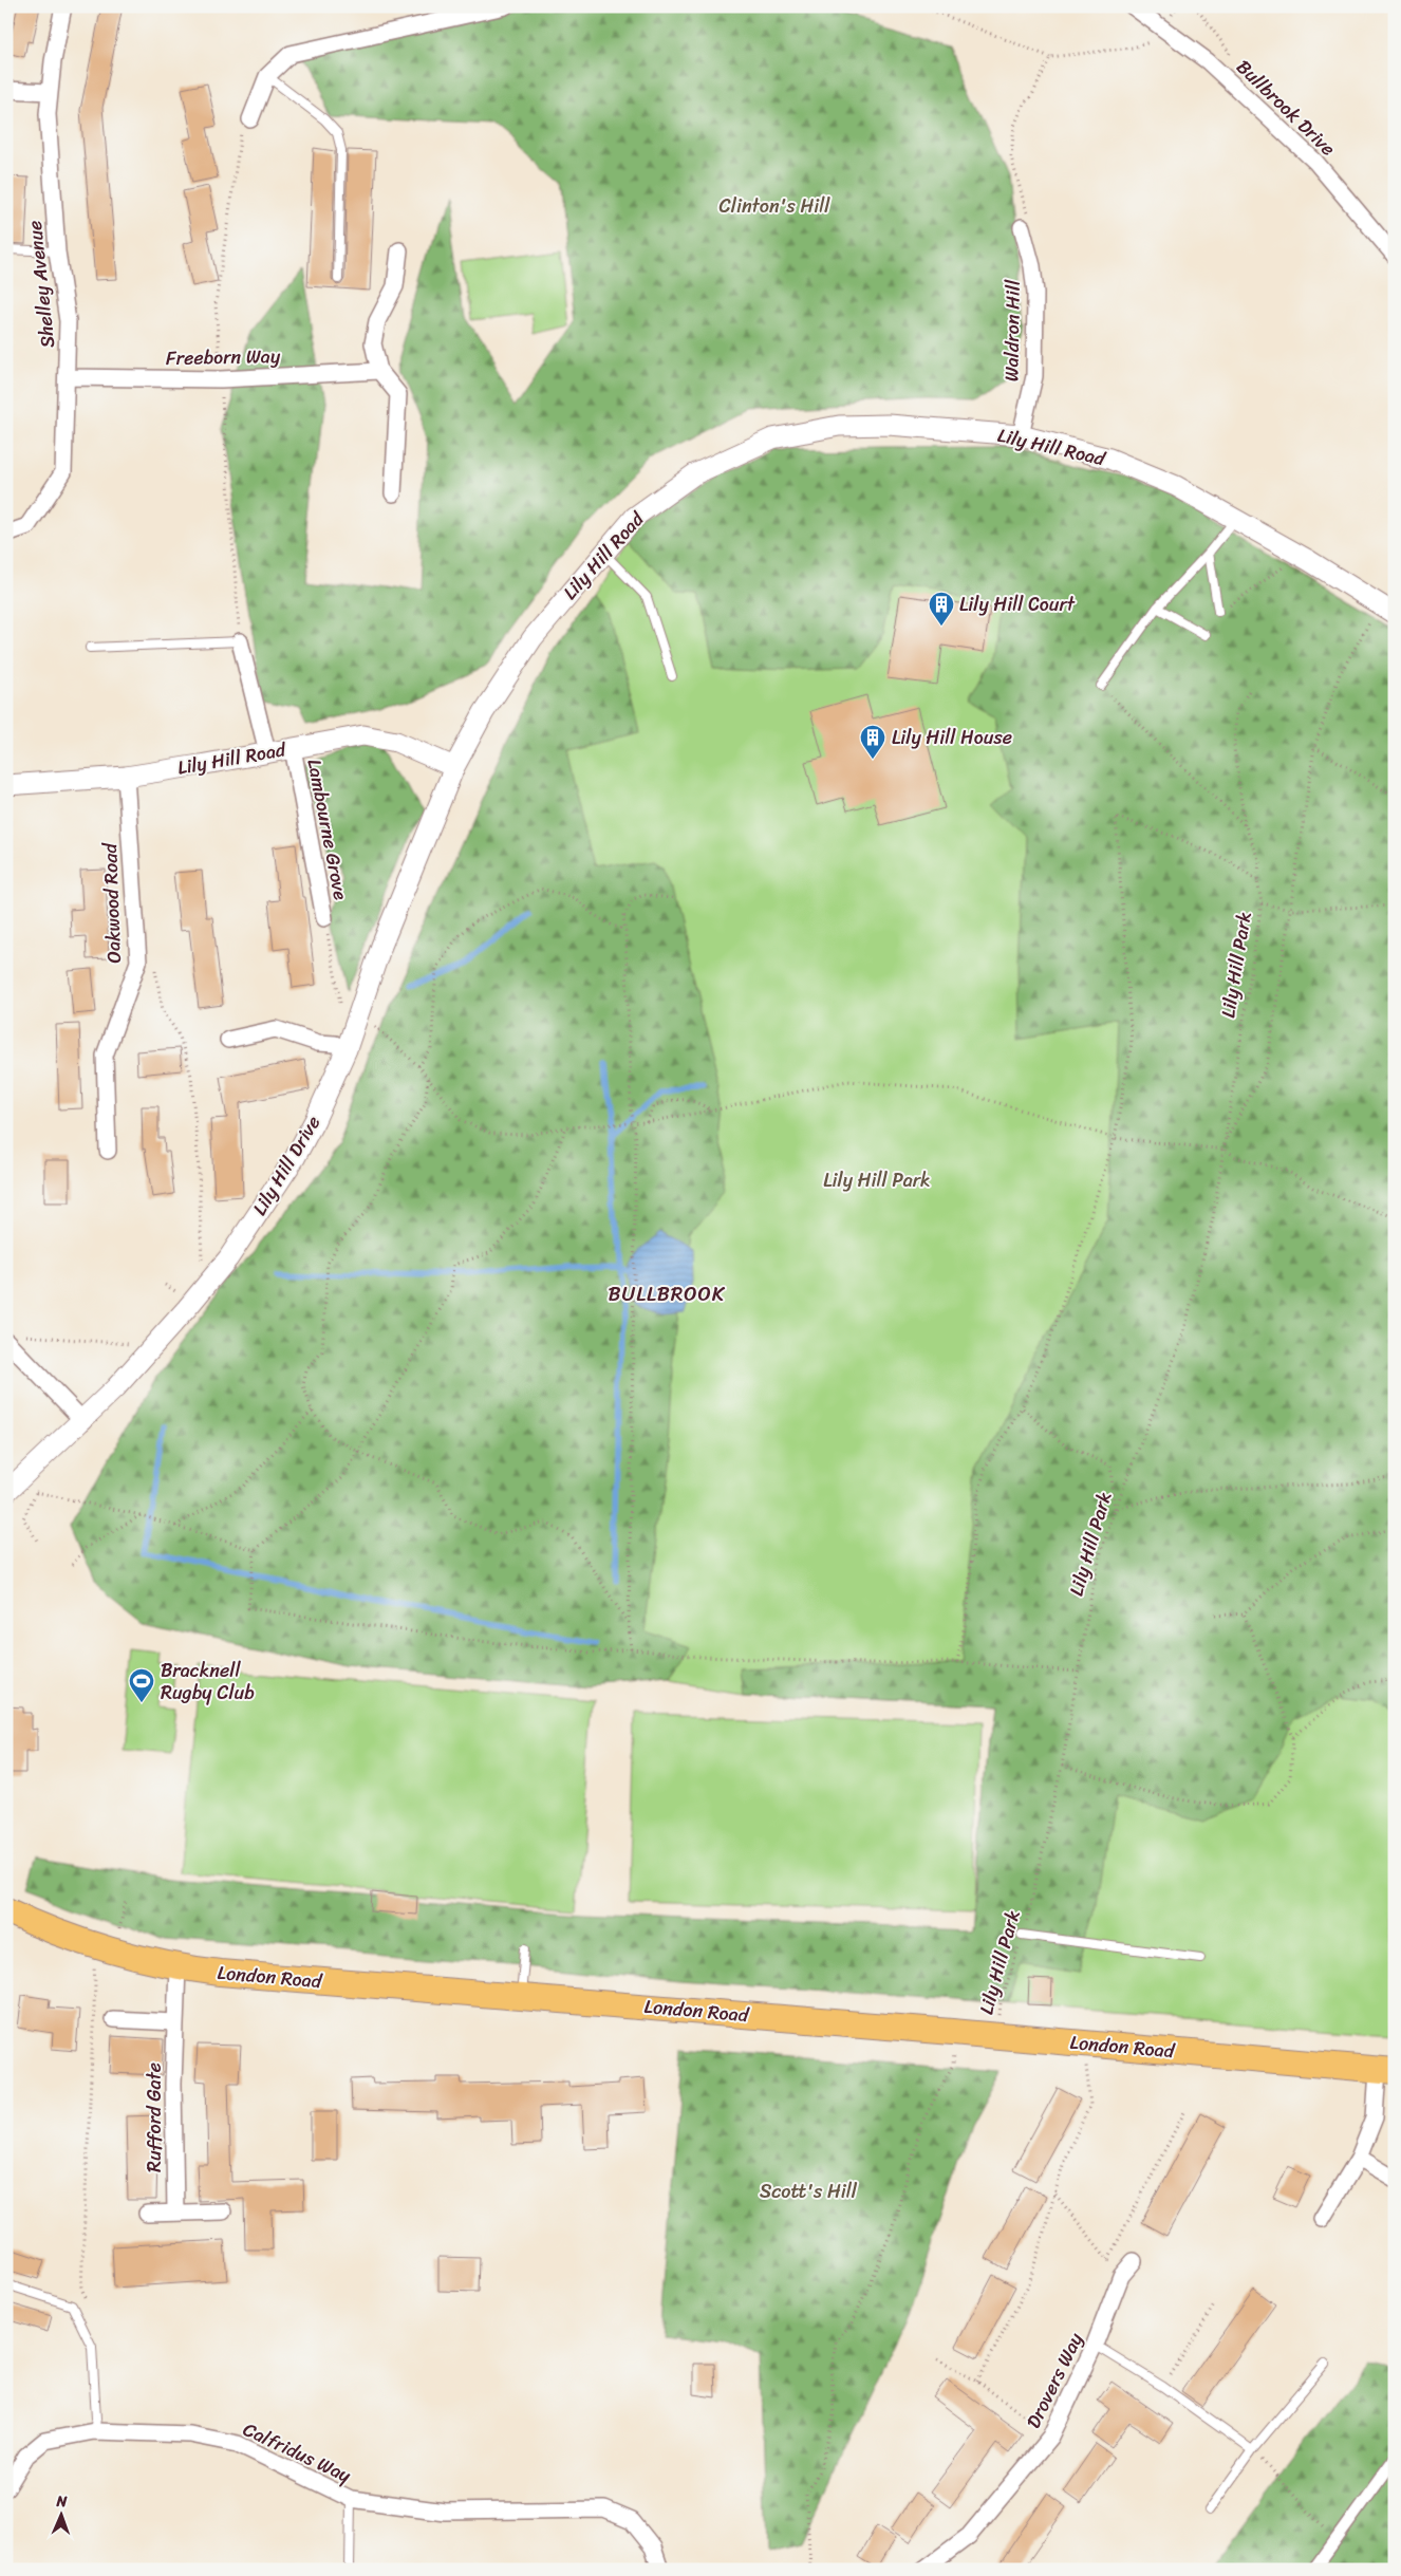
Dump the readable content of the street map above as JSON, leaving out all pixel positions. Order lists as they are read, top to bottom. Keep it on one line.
{"streets":{"main road":["London Road"],"street":["Bullbrook Drive","Shelley Avenue","Waldron Hill","Freeborn Way","Lily Hill Road","Lambourne Grove","Oakwood Road","Lily Hill Drive","Rufford Gate","Drovers Way","Calfridus Way"],"path":["Lily Hill Park"]},"crossings":[["Shelley Avenue","Freeborn Way"],["Waldron Hill","Lily Hill Road"],["Lily Hill Road","Lambourne Grove"],["Lily Hill Road","Oakwood Road"],["Lily Hill Road","Lily Hill Drive"],["Lily Hill Park","London Road"],["London Road","Rufford Gate"]],"districts":["BULLBROOK"],"parks":["Clinton's Hill","Lily Hill Park","Scott's Hill"],"places":{"building":["Lily Hill Court","Lily Hill House"],"sports":["Bracknell Rugby Club"]},"north":"top"}
